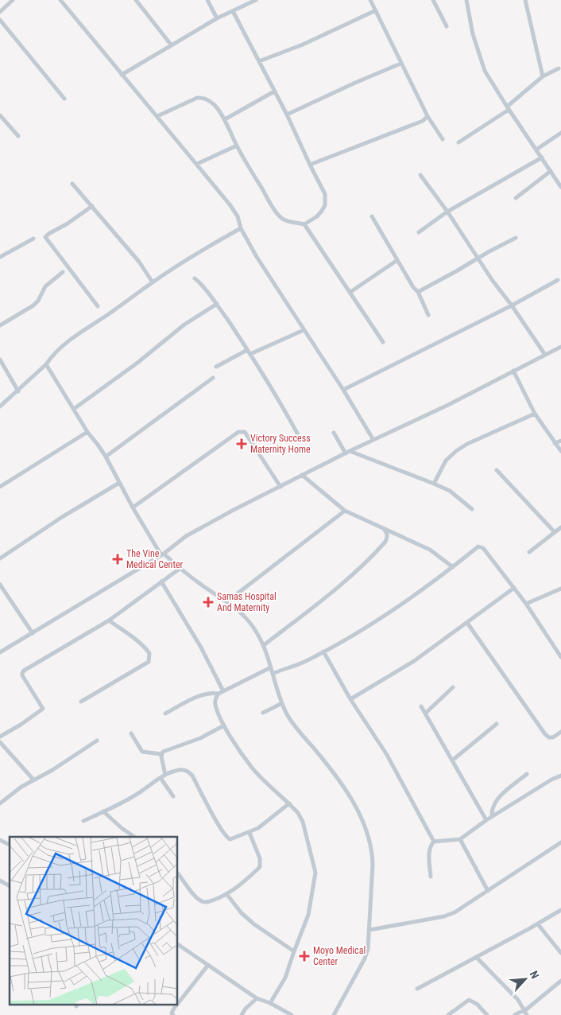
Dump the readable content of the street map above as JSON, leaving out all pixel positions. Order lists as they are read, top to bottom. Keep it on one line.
{"places":{"health":["Victory Success Maternity Home","The Vine Medical Center","Samas Hospital And Maternity","Moyo Medical Center"]},"north":"top right"}
